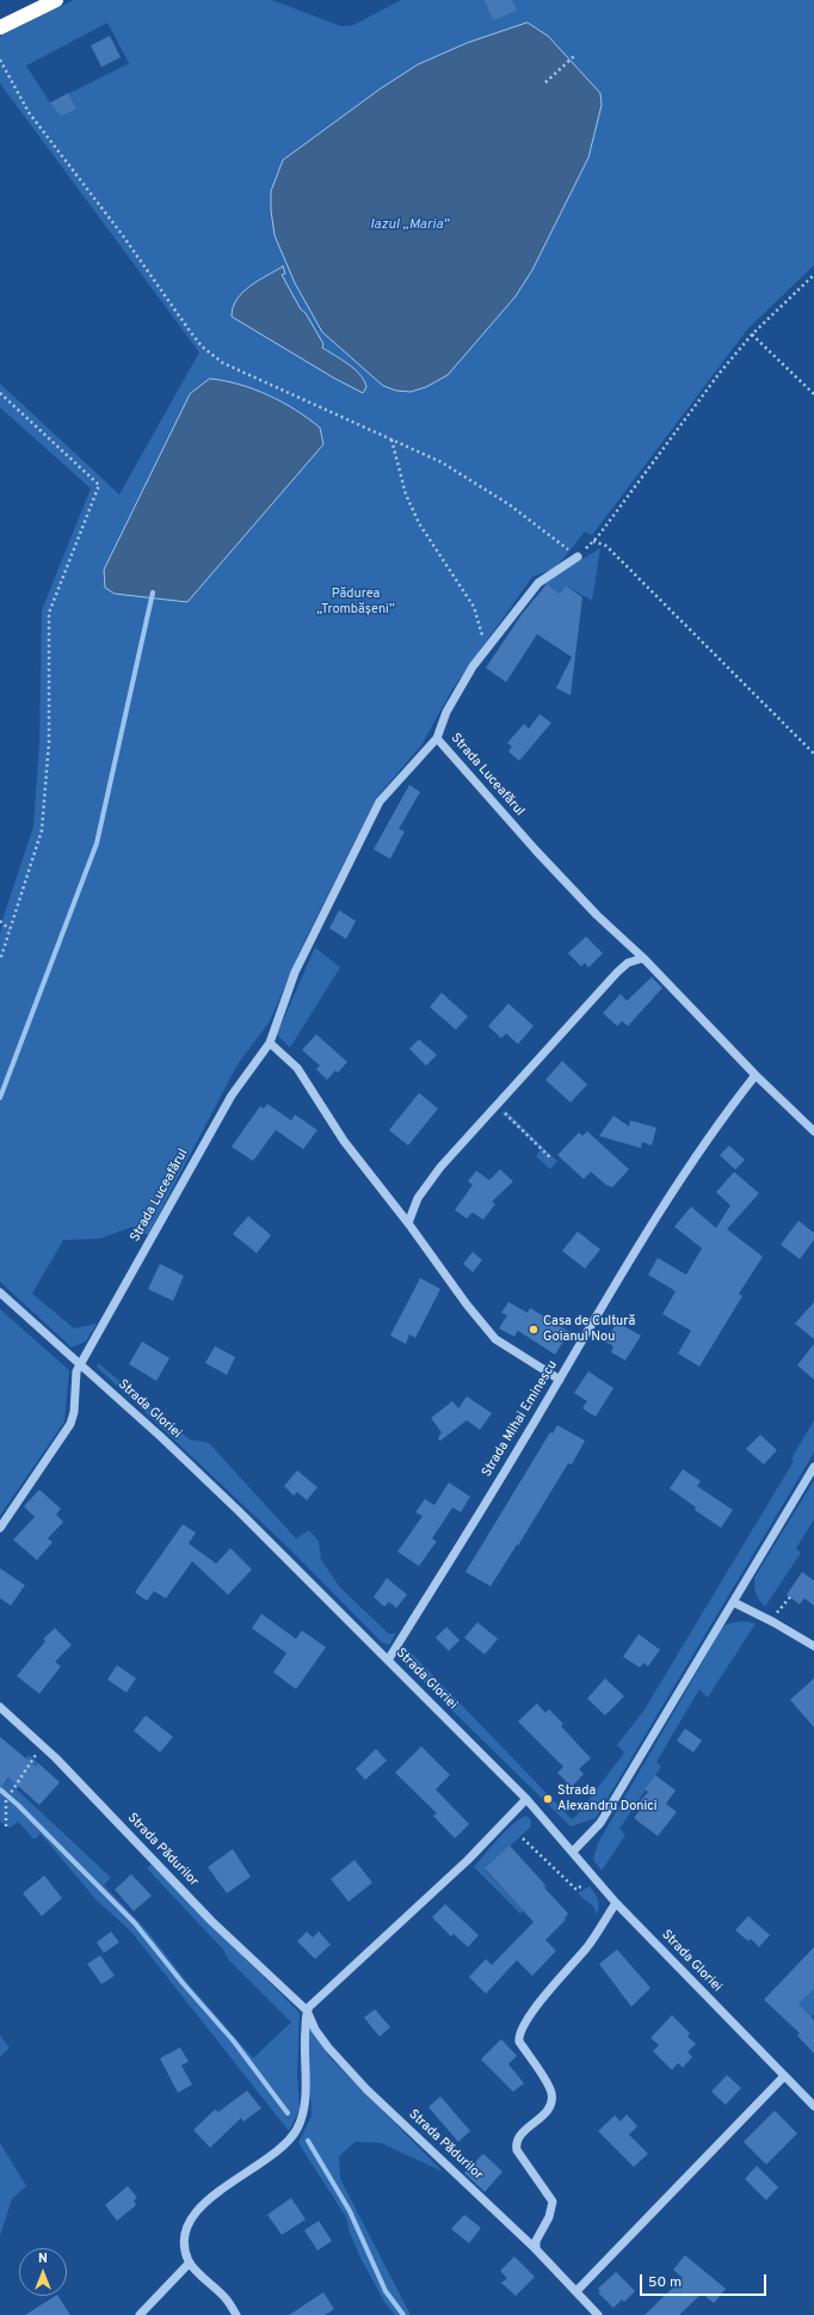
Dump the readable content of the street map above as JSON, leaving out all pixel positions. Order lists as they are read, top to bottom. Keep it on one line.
{"streets":{"street":["Strada Luceafărul","Strada Gloriei","Strada Mihai Eminescu","Strada Pădurilor"]},"crossings":[["Strada Luceafărul","Strada Gloriei"],["Strada Luceafărul","Strada Mihai Eminescu"],["Strada Gloriei","Strada Mihai Eminescu"]],"water":["Iazul „Maria”"],"parks":["Pădurea „Trombășeni”"],"places":["Casa de Cultură Goianul Nou","Strada Alexandru Donici"],"scale_bar":"50 m","north":"top"}
